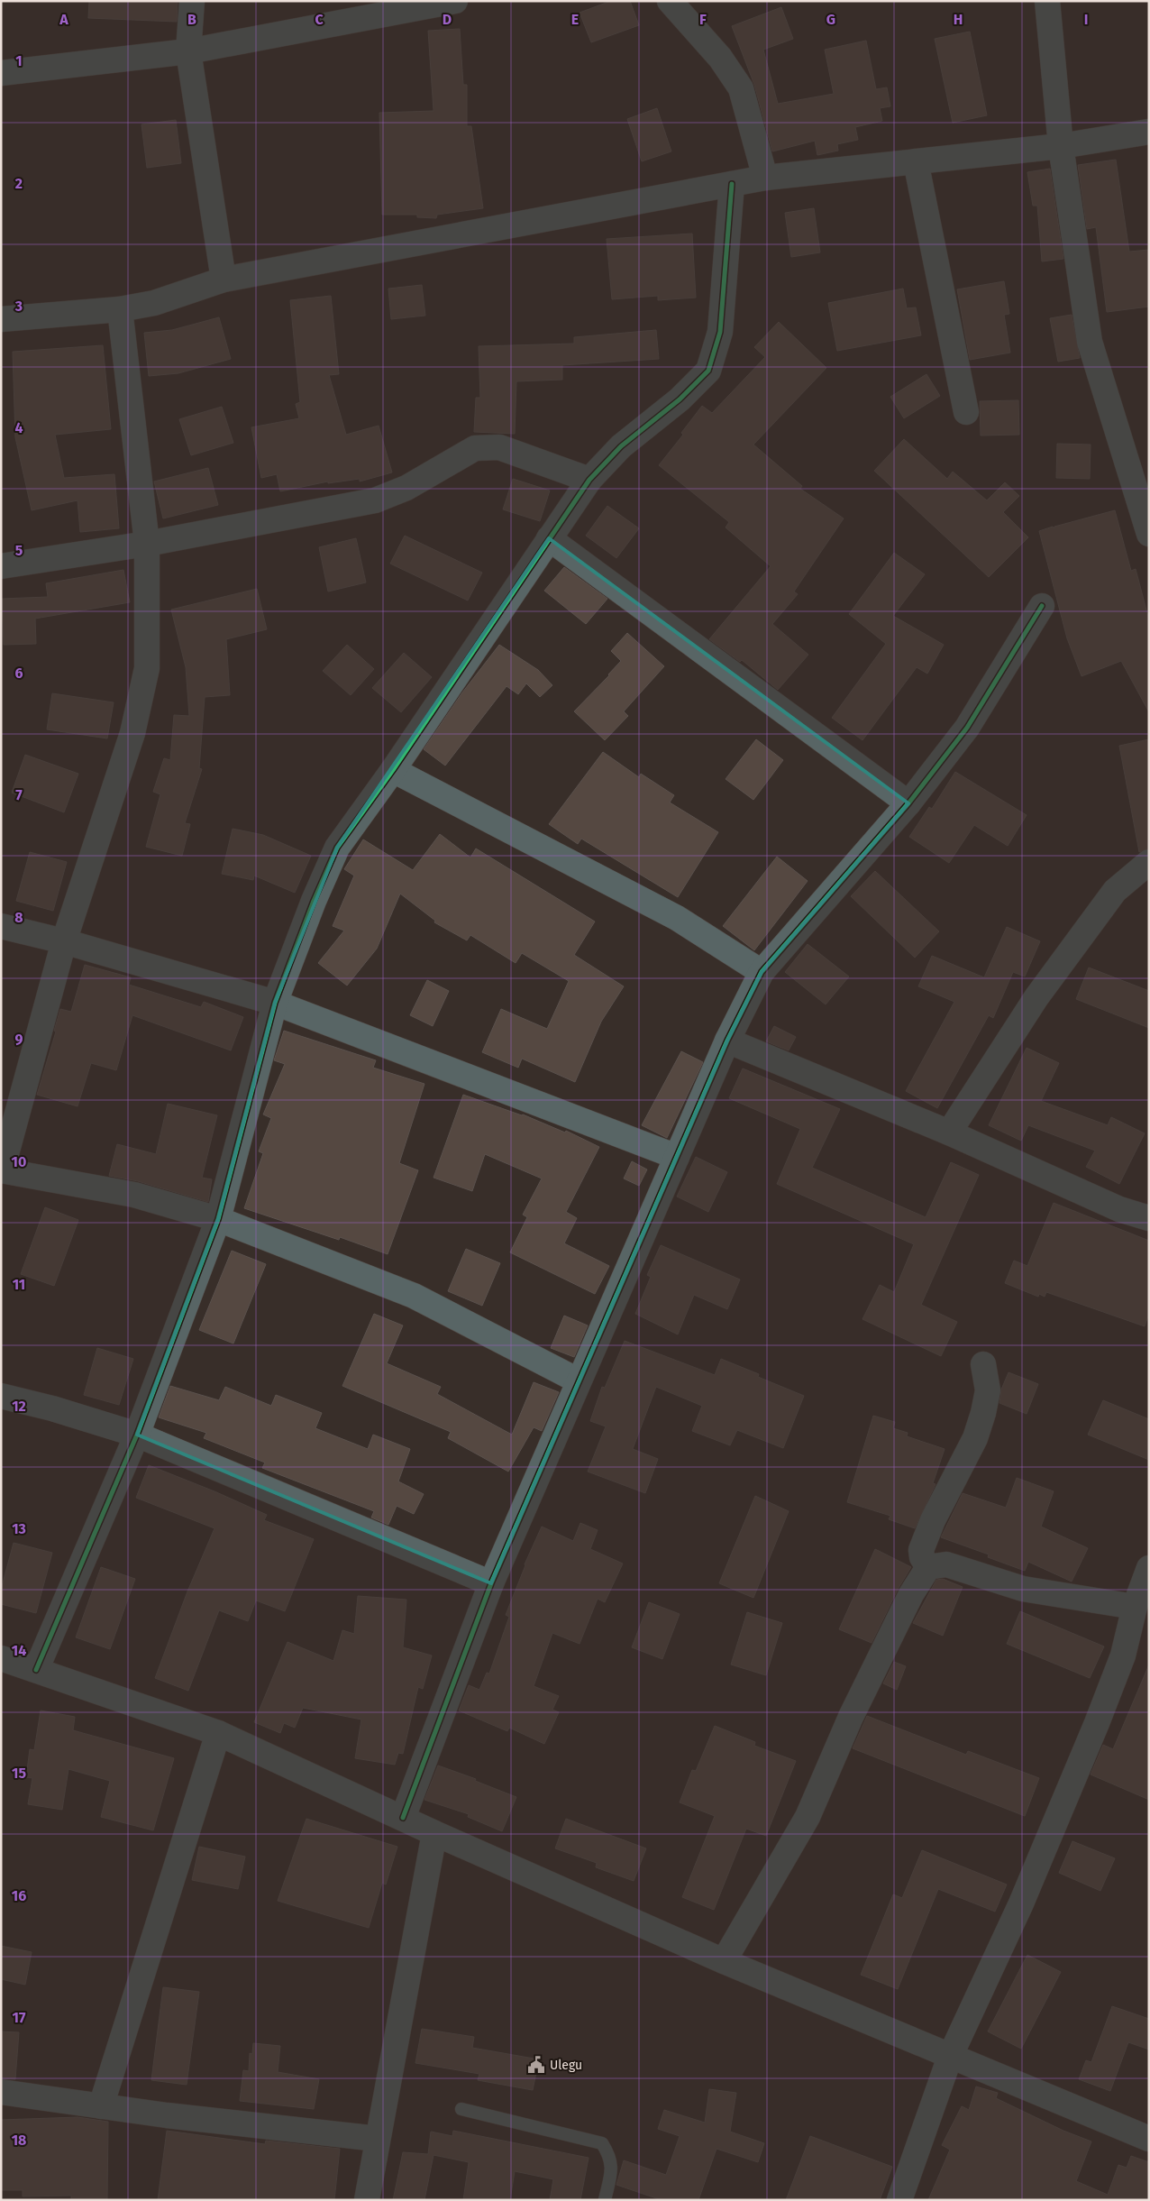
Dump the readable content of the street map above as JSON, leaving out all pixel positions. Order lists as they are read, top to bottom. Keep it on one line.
{"places":{"public building":["Ulegu"]},"grid":{"columns":["A","B","C","D","E","F","G","H","I"],"rows":["1","2","3","4","5","6","7","8","9","10","11","12","13","14","15","16","17","18"]}}
